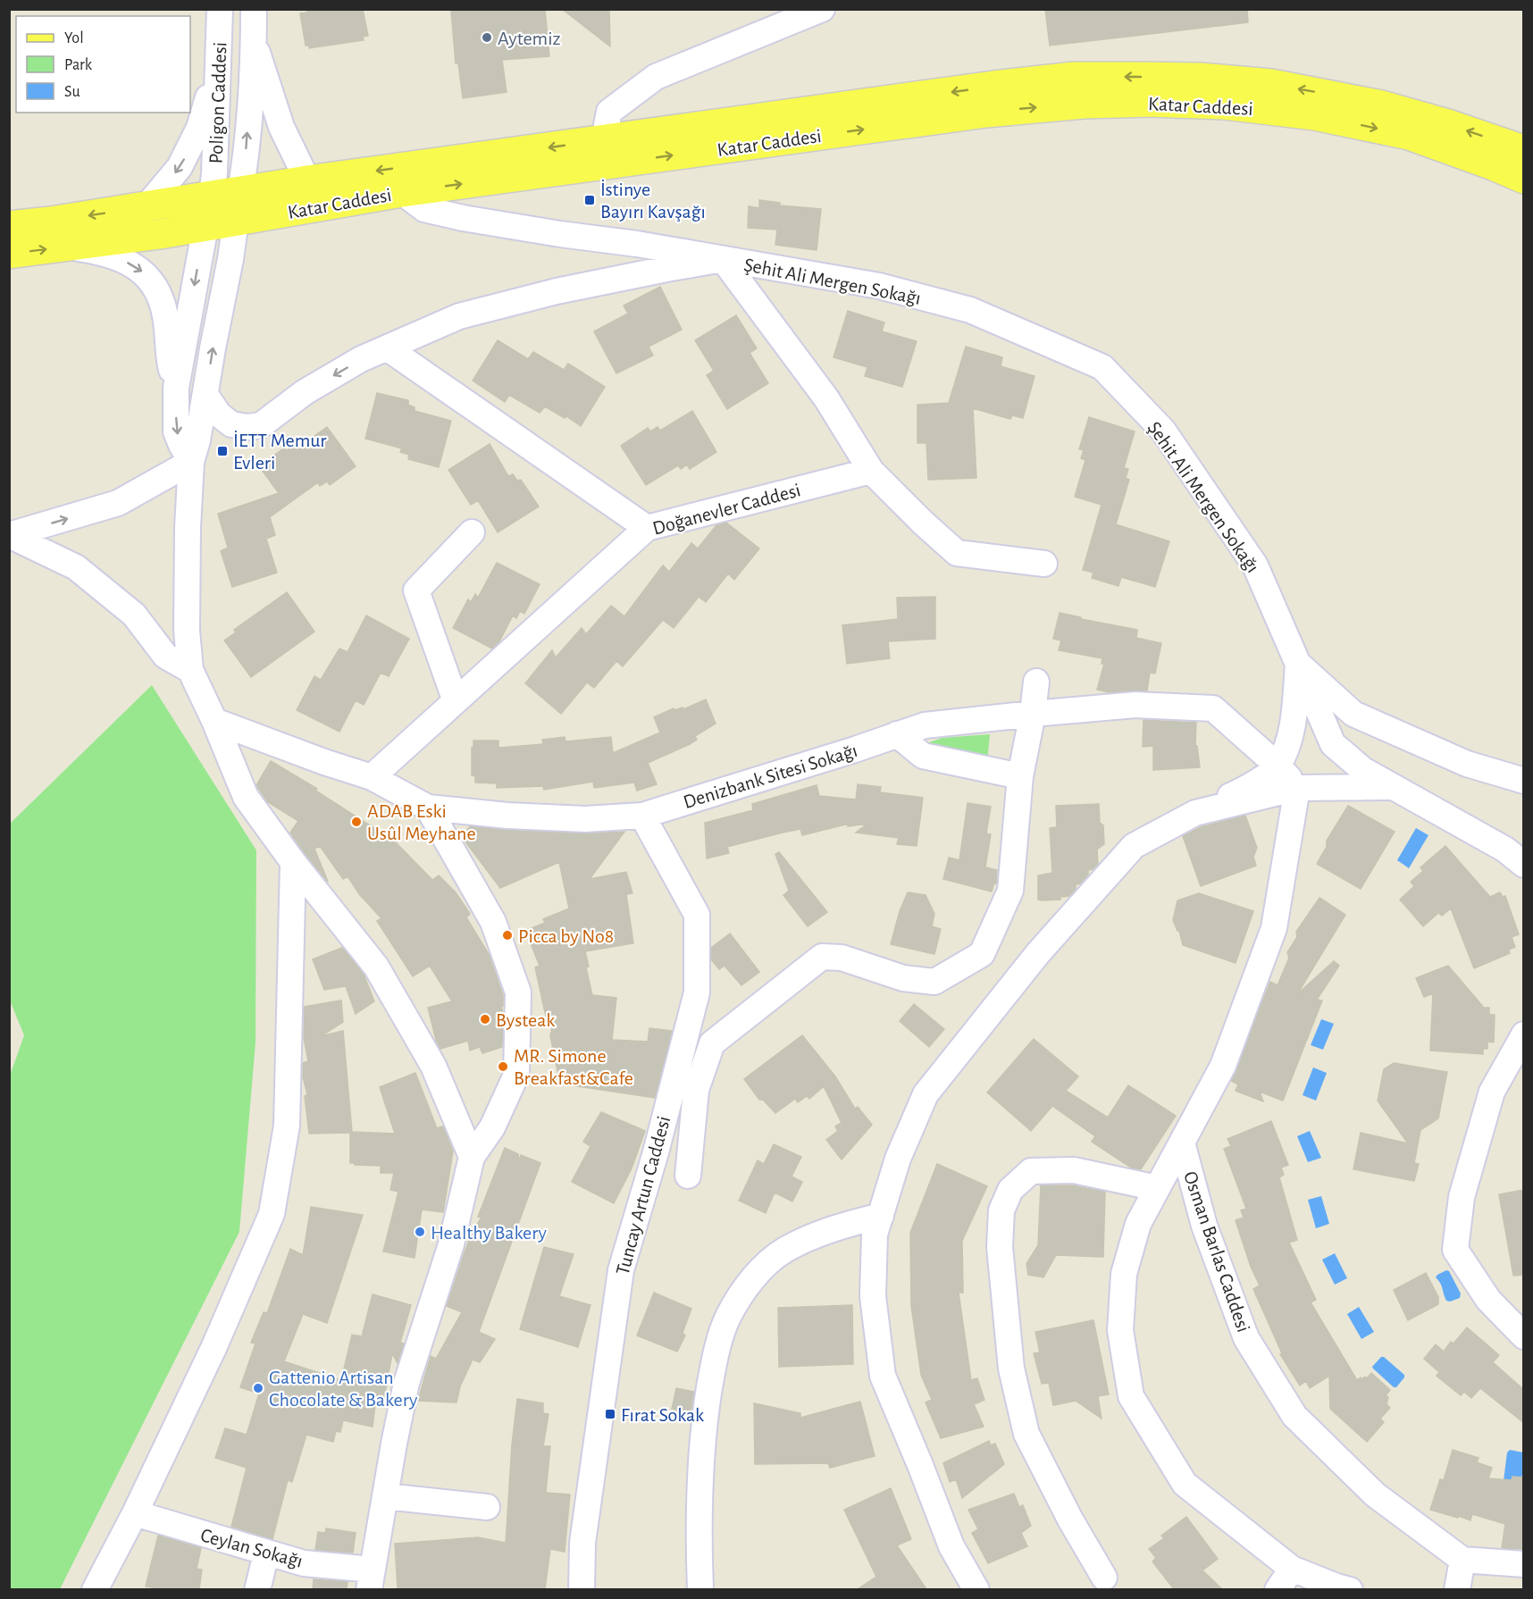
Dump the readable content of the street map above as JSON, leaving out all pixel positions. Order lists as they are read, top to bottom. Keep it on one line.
{"streets":{"main road":["Katar Caddesi"],"street":["Poligon Caddesi","Şehit Ali Mergen Sokağı","Doğanevler Caddesi","Denizbank Sitesi Sokağı","Tuncay Artun Caddesi","Osman Barlas Caddesi","Ceylan Sokağı"]},"crossings":[["Poligon Caddesi","Katar Caddesi"],["Katar Caddesi","Şehit Ali Mergen Sokağı"],["Denizbank Sitesi Sokağı","Tuncay Artun Caddesi"],["Denizbank Sitesi Sokağı","Osman Barlas Caddesi"]],"places":{"other":["Aytemiz","ADAB Eski Usûl Meyhane","Picca by No8","Bysteak","MR. Simone Breakfast&Cafe","Healthy Bakery","Gattenio Artisan Chocolate & Bakery"],"transit":["İstinye Bayırı Kavşağı","İETT Memur Evleri","Fırat Sokak"]},"legend":["Yol","Park","Su"]}
